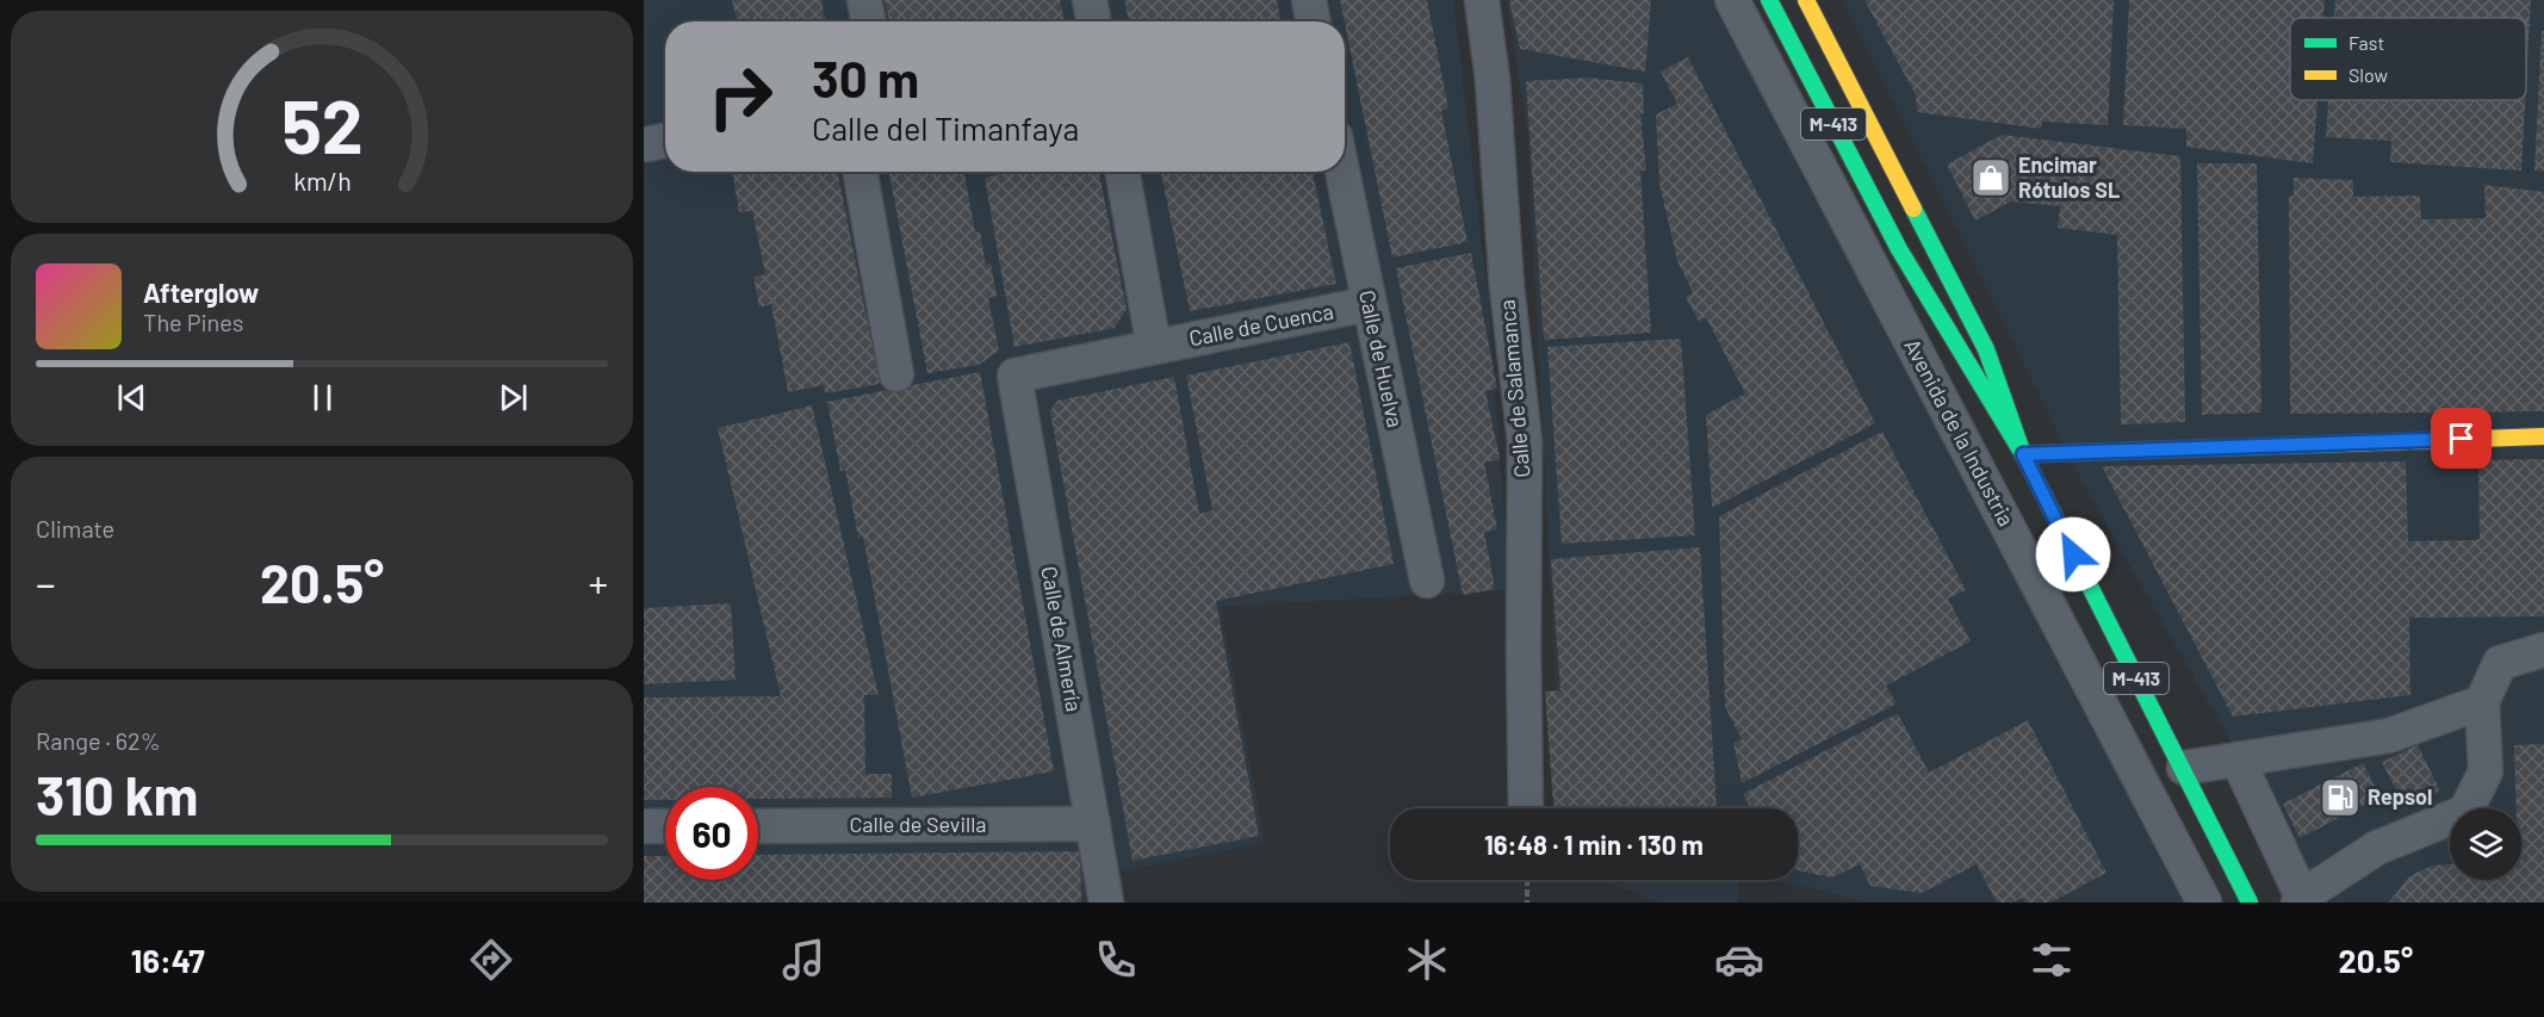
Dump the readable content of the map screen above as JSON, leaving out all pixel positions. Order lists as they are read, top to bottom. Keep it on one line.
{"streets":{"main road":["M-413","Avenida de la Industria"],"street":["Calle de Cuenca","Calle de Huelva","Calle de Salamanca","Calle de Almería","Calle de Sevilla"]},"crossings":[["Calle de Cuenca","Calle de Huelva"],["Calle de Cuenca","Calle de Almería"],["Calle de Almería","Calle de Sevilla"]],"places":{"shop":["Encimar Rótulos SL"],"fuel station":["Repsol"]},"legend":["Fast","Slow"],"page":{"turn":["30 m","Calle del Timanfaya"],"song":["Afterglow","The Pines"],"tile":["Climate",["Range · 62%","310 km"]],"heat":["−","20.5°","+"],"limit":"60","trip":"16:48 · 1 min · 130 m","tabs":["16:47","20.5°"],"gauge":["52","km/h"]}}
